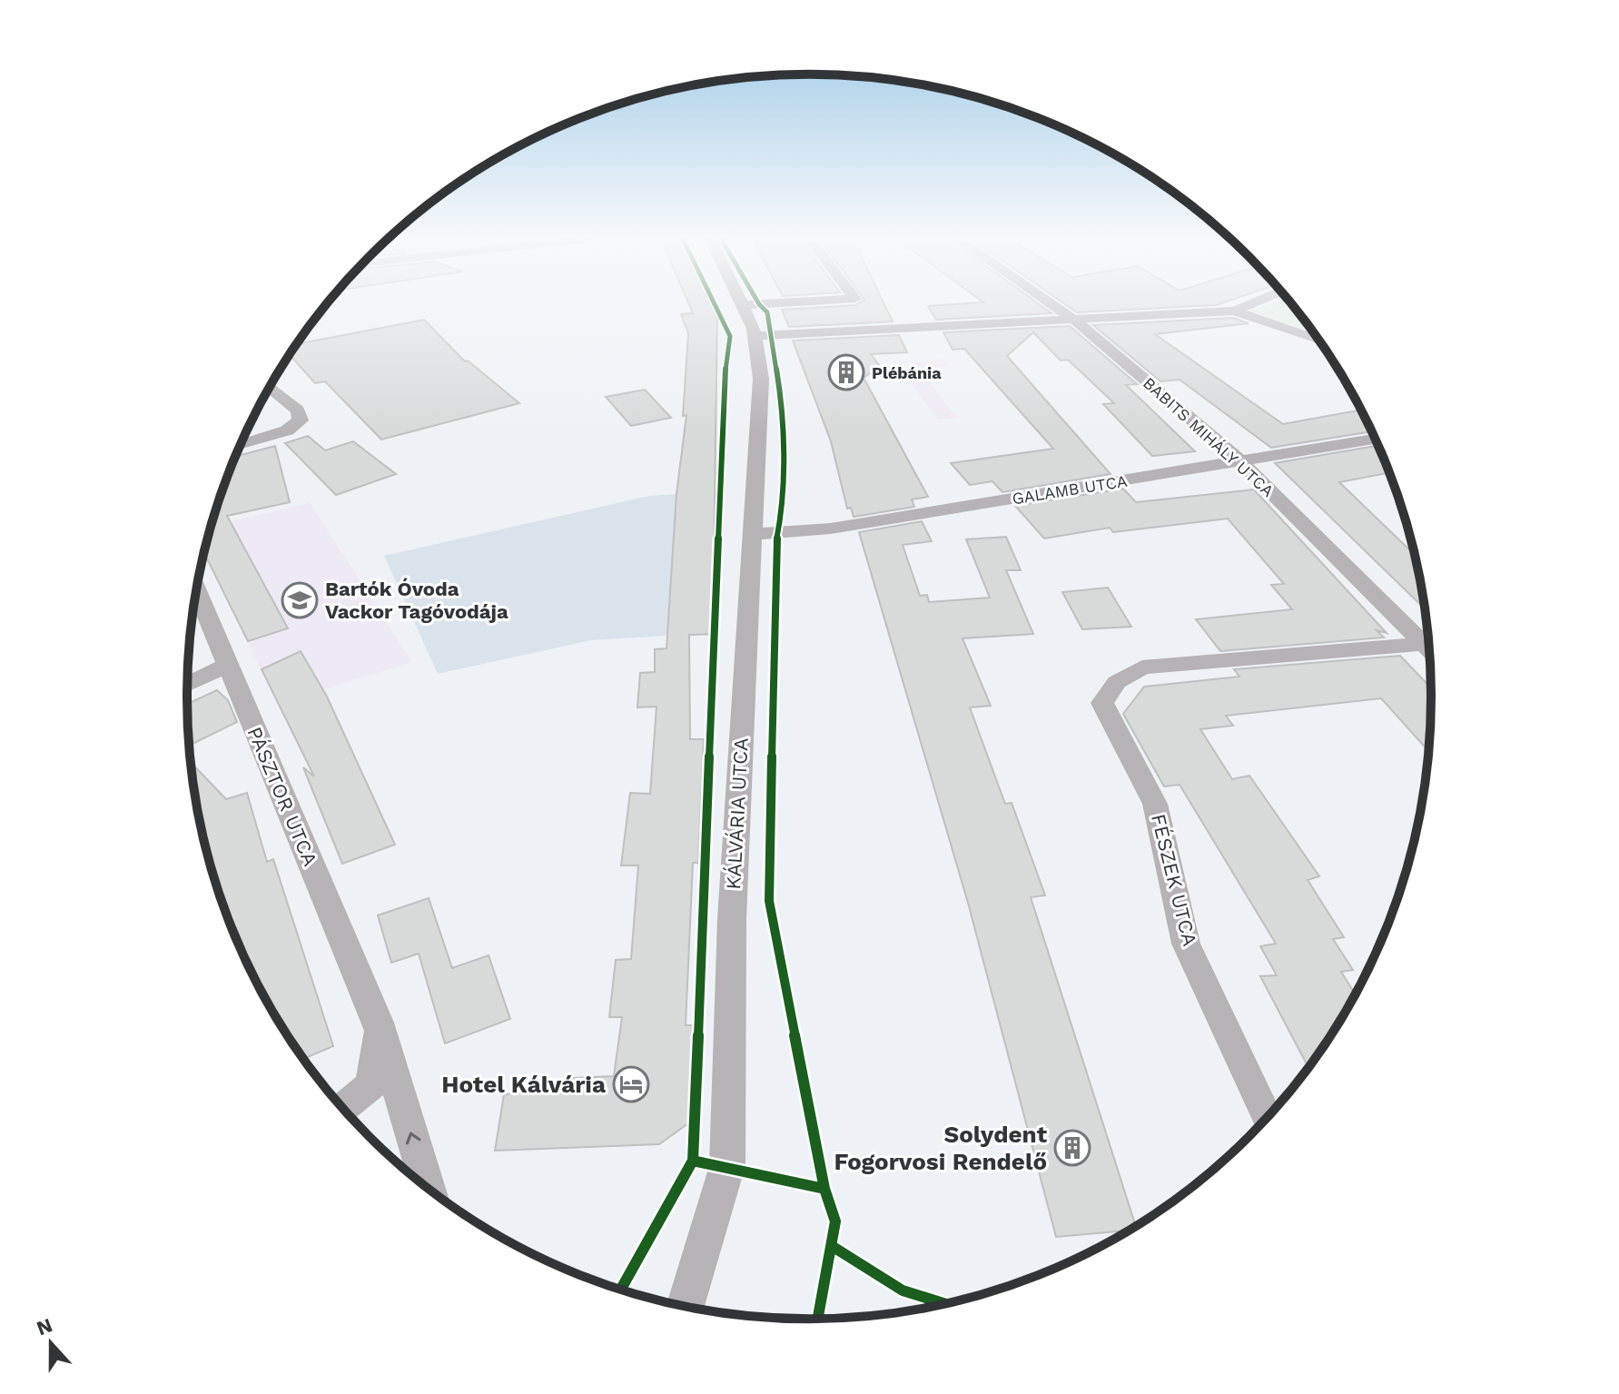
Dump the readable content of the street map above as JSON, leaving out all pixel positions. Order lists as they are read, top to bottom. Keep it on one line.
{"streets":{"street":["BABITS MIHÁLY UTCA","GALAMB UTCA","PÁSZTOR UTCA","KÁLVÁRIA UTCA","FÉSZEK UTCA"]},"crossings":[["BABITS MIHÁLY UTCA","GALAMB UTCA"],["GALAMB UTCA","KÁLVÁRIA UTCA"]],"places":{"building":["Plébánia","Solydent Fogorvosi Rendelő"],"school or university":["Bartók Óvoda Vackor Tagóvodája"],"hotel":["Hotel Kálvária"]},"north":"top"}
